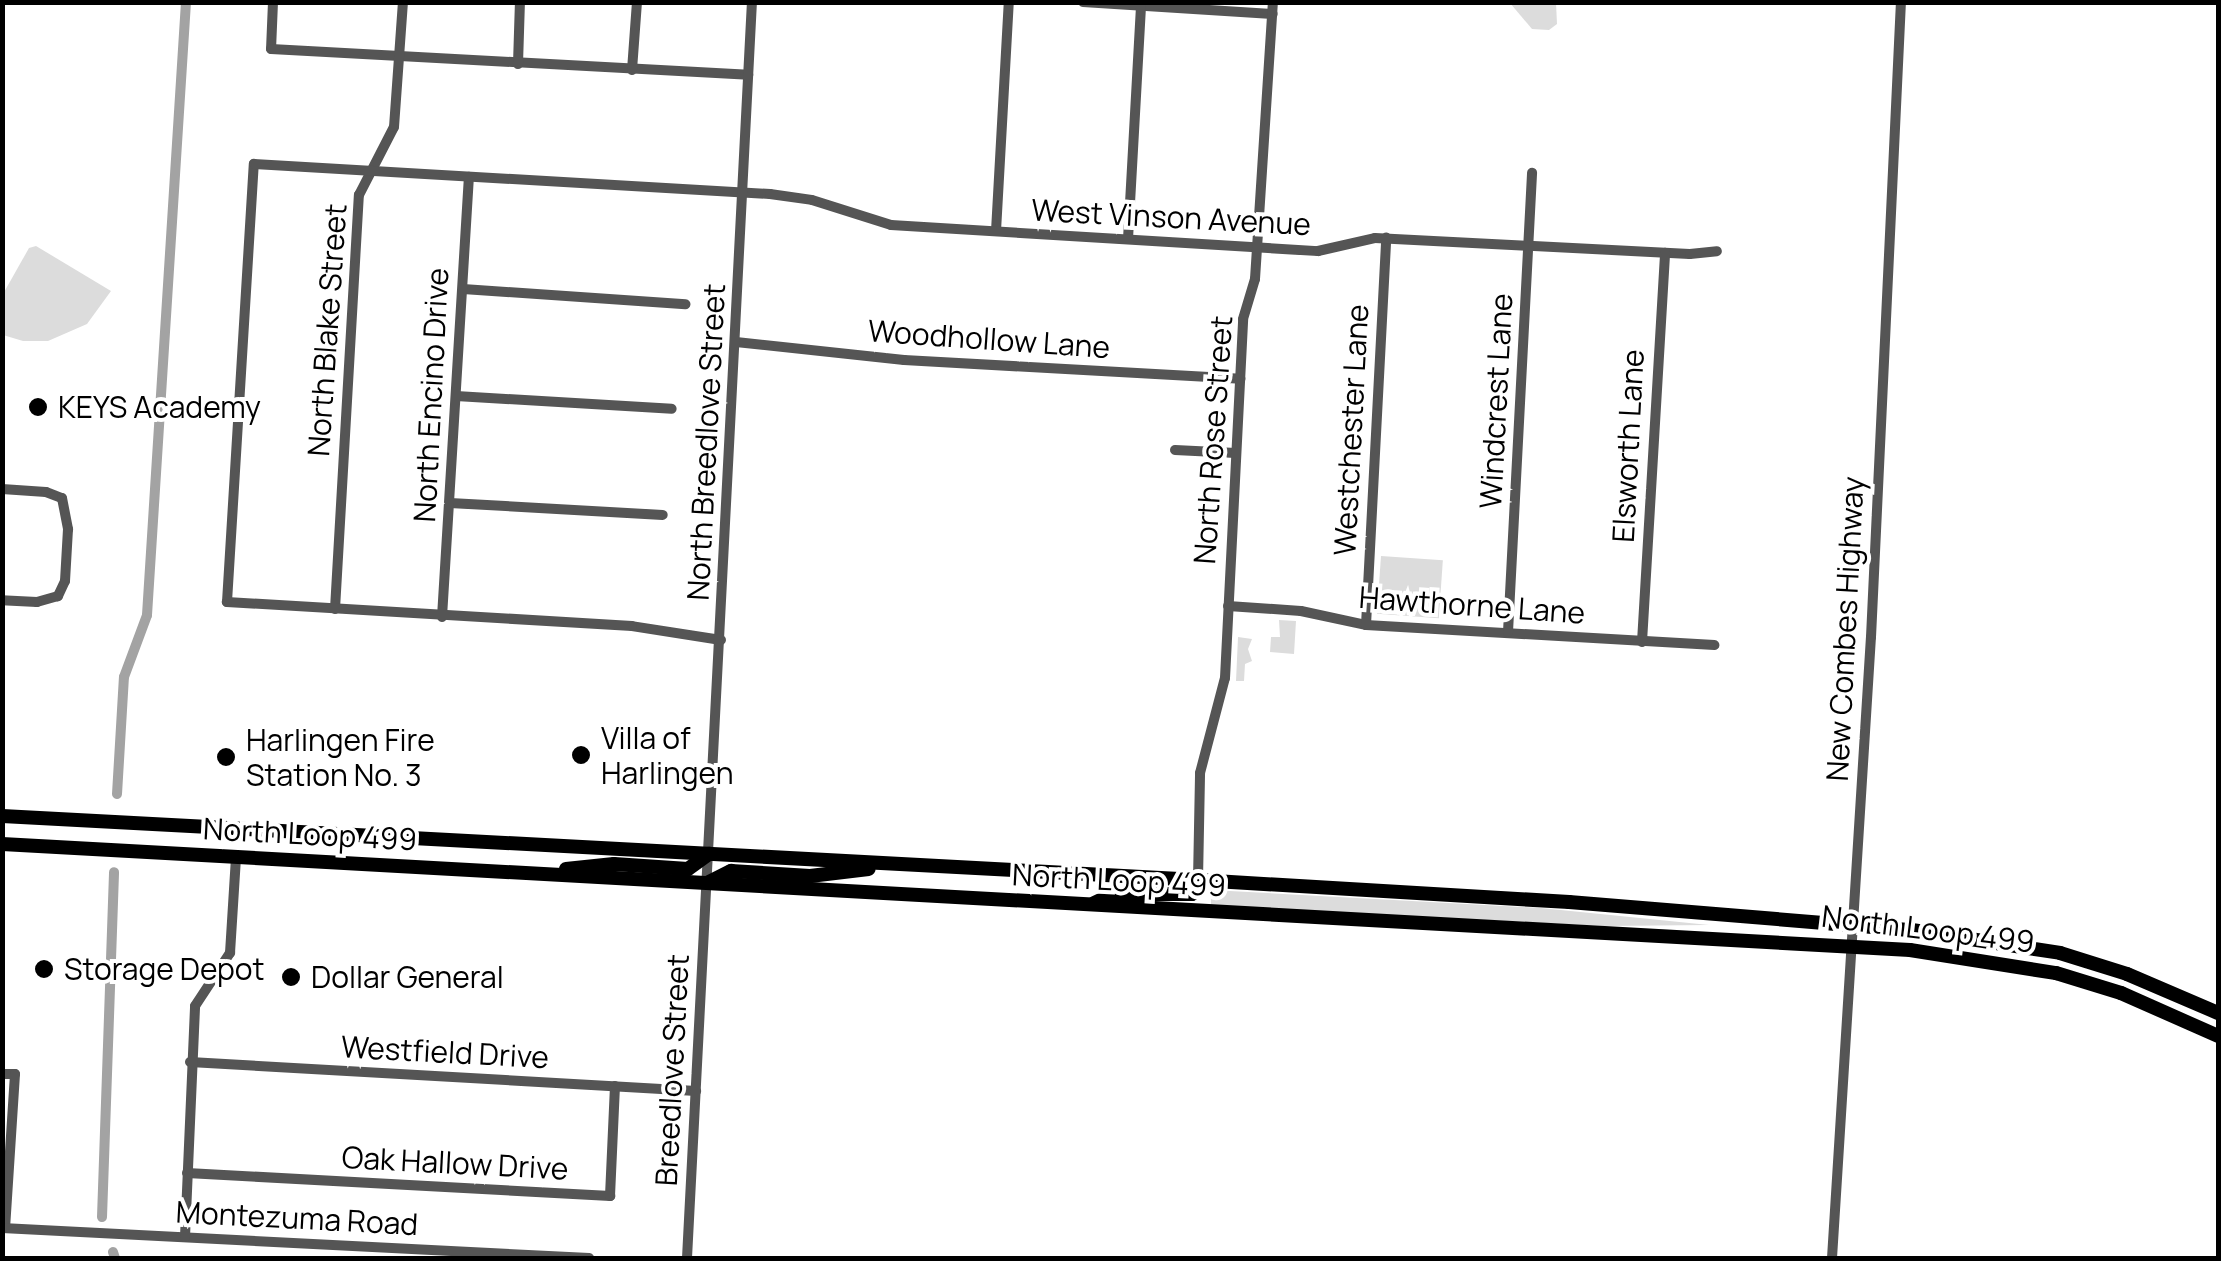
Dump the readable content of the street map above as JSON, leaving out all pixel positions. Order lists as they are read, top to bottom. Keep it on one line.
{"streets":{"main road":["North Loop 499"],"street":["West Vinson Avenue","North Blake Street","Woodhollow Lane","North Encino Drive","Windcrest Lane","Westchester Lane","North Rose Street","North Breedlove Street","Elsworth Lane","Hawthorne Lane","New Combes Highway","Westfield Drive","Breedlove Street","Oak Hallow Drive","Montezuma Road"]},"crossings":[["West Vinson Avenue","North Blake Street"],["West Vinson Avenue","North Encino Drive"],["West Vinson Avenue","Windcrest Lane"],["West Vinson Avenue","Westchester Lane"],["West Vinson Avenue","North Rose Street"],["West Vinson Avenue","North Breedlove Street"],["West Vinson Avenue","Elsworth Lane"],["Woodhollow Lane","North Rose Street"],["Woodhollow Lane","North Breedlove Street"],["Windcrest Lane","Hawthorne Lane"],["Westchester Lane","Hawthorne Lane"],["North Rose Street","Hawthorne Lane"],["North Rose Street","North Loop 499"],["North Breedlove Street","North Loop 499"],["North Breedlove Street","Breedlove Street"],["Elsworth Lane","Hawthorne Lane"],["New Combes Highway","North Loop 499"],["North Loop 499","Breedlove Street"],["Westfield Drive","Breedlove Street"],["Westfield Drive","Oak Hallow Drive"]],"places":["KEYS Academy","Villa of Harlingen","Harlingen Fire Station No. 3","Storage Depot","Dollar General"]}
